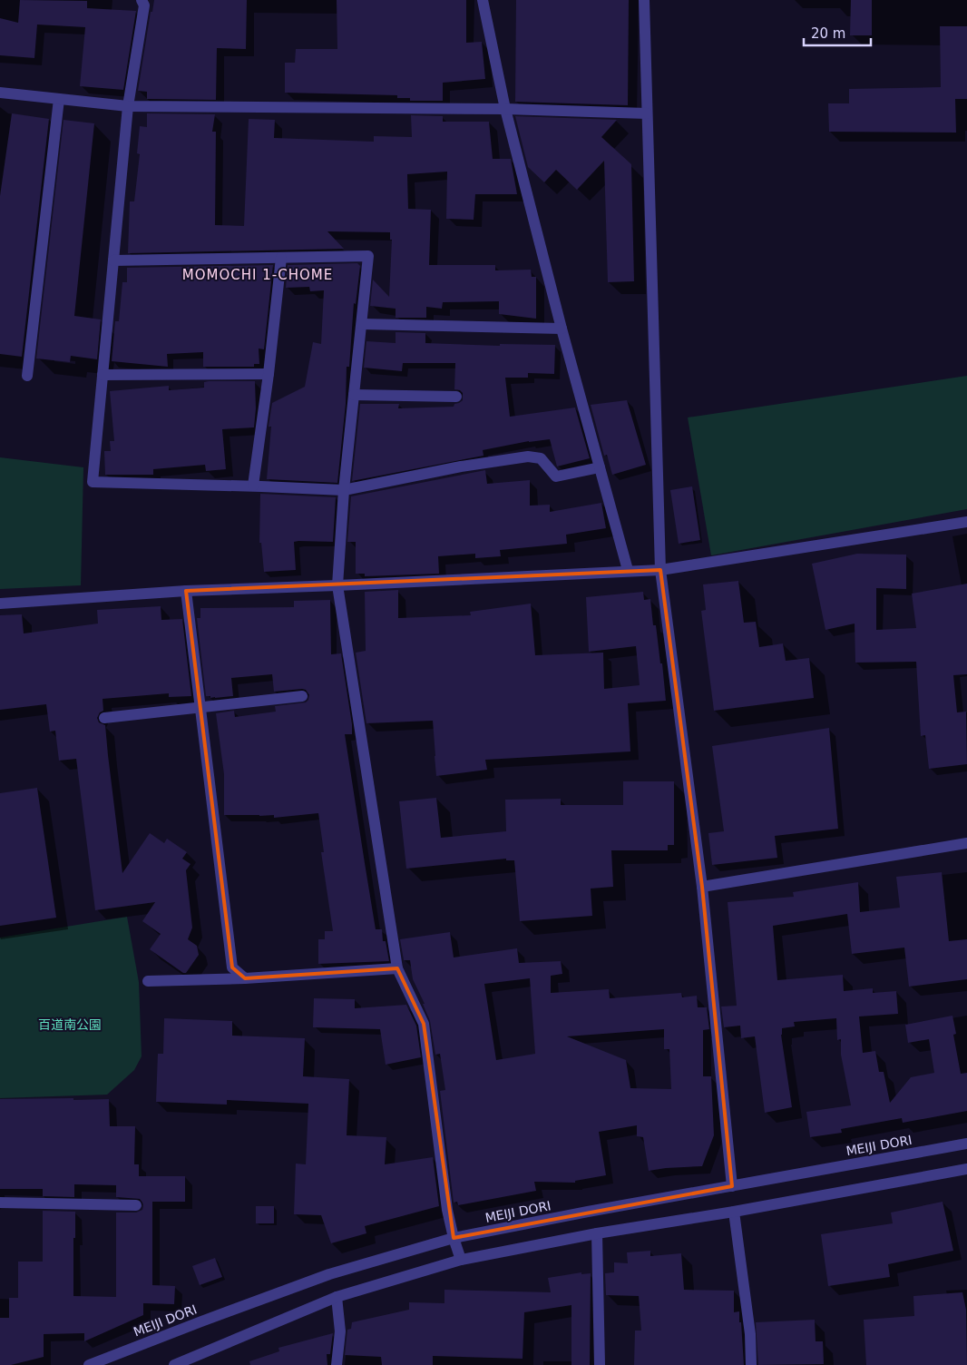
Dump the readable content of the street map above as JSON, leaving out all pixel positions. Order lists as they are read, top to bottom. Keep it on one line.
{"streets":{"street":["MEIJI DORI"]},"districts":["MOMOCHI 1-CHOME"],"parks":["百道南公園"],"scale_bar":"20 m"}
